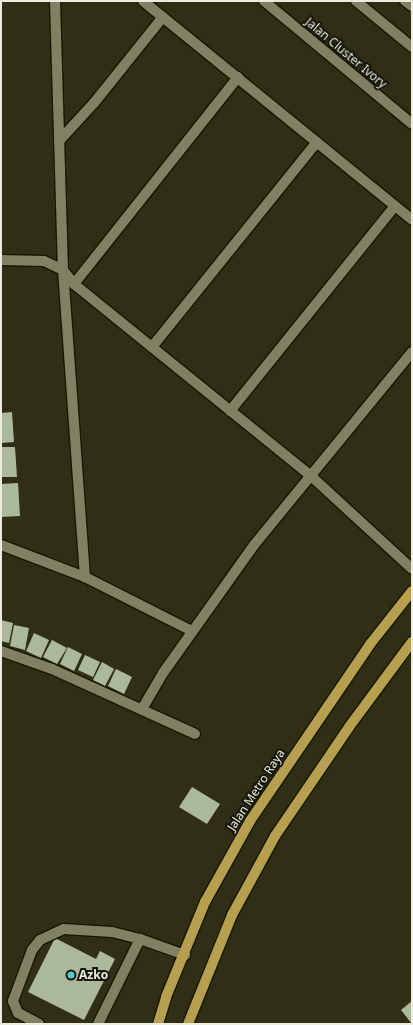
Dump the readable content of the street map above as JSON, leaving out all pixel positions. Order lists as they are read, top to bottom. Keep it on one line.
{"streets":{"main road":["Jalan Metro Raya"],"street":["Jalan Cluster Ivory"]},"places":["Azko"]}
